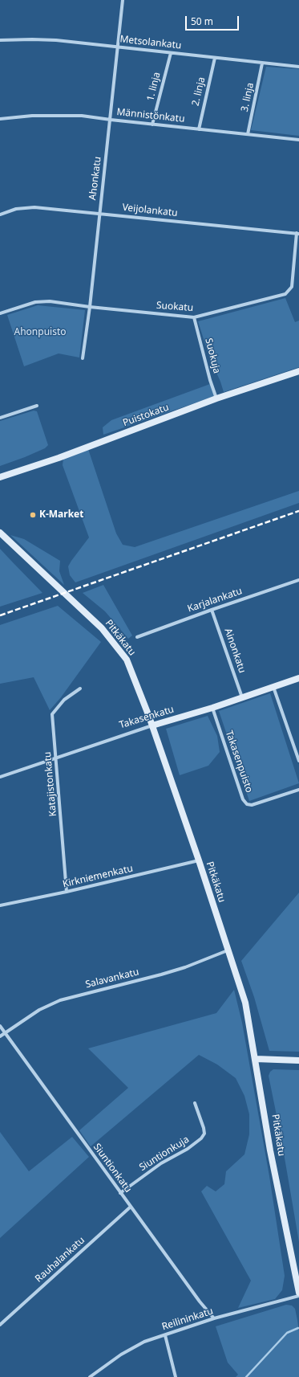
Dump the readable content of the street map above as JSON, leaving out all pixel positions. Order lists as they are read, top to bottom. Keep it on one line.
{"streets":{"street":["Metsolankatu","1. linja","2. linja","3. linja","Männistönkatu","Ahonkatu","Veijolankatu","Suokatu","Suokuja","Puistokatu","Karjalankatu","Pitkäkatu","Ainonkatu","Takasenkatu","Takasenpuisto","Katajistonkatu","Kirkniemenkatu","Salavankatu","Siuntionkuja","Siuntionkatu","Rauhalankatu","Reilininkatu"]},"crossings":[["Metsolankatu","1. linja"],["Metsolankatu","2. linja"],["Metsolankatu","3. linja"],["Metsolankatu","Ahonkatu"],["1. linja","Männistönkatu"],["2. linja","Männistönkatu"],["3. linja","Männistönkatu"],["Männistönkatu","Ahonkatu"],["Ahonkatu","Veijolankatu"],["Ahonkatu","Suokatu"],["Veijolankatu","Suokatu"],["Suokatu","Suokuja"],["Suokuja","Puistokatu"],["Karjalankatu","Ainonkatu"],["Pitkäkatu","Takasenkatu"],["Pitkäkatu","Kirkniemenkatu"],["Pitkäkatu","Salavankatu"],["Ainonkatu","Takasenkatu"],["Takasenkatu","Takasenpuisto"],["Takasenkatu","Katajistonkatu"],["Katajistonkatu","Kirkniemenkatu"],["Salavankatu","Siuntionkatu"],["Siuntionkuja","Siuntionkatu"],["Siuntionkatu","Rauhalankatu"],["Siuntionkatu","Reilininkatu"]],"parks":["Ahonpuisto"],"places":["K-Market"],"scale_bar":"50 m"}
